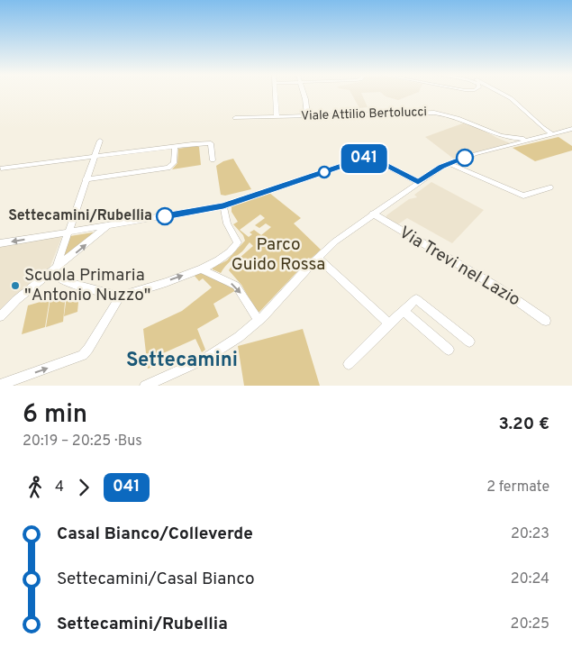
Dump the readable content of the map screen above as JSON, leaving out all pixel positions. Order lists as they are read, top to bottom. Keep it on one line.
{"streets":{"street":["Viale Attilio Bertolucci","Via Trevi nel Lazio"]},"districts":["Settecamini"],"parks":["Parco Guido Rossa"],"places":["Settecamini/Rubellia","Scuola Primaria \"Antonio Nuzzo\""],"lines":["bus line 041"],"page":{"on_map":"041","heading":["6 min","20:19 – 20:25 · Bus","3.20 €"],"legs":["4","041","2 fermate"],"list":[{"name":"Casal Bianco/Colleverde","value":"20:23"},{"name":"Settecamini/Casal Bianco","value":"20:24"},{"name":"Settecamini/Rubellia","value":"20:25"}]}}
